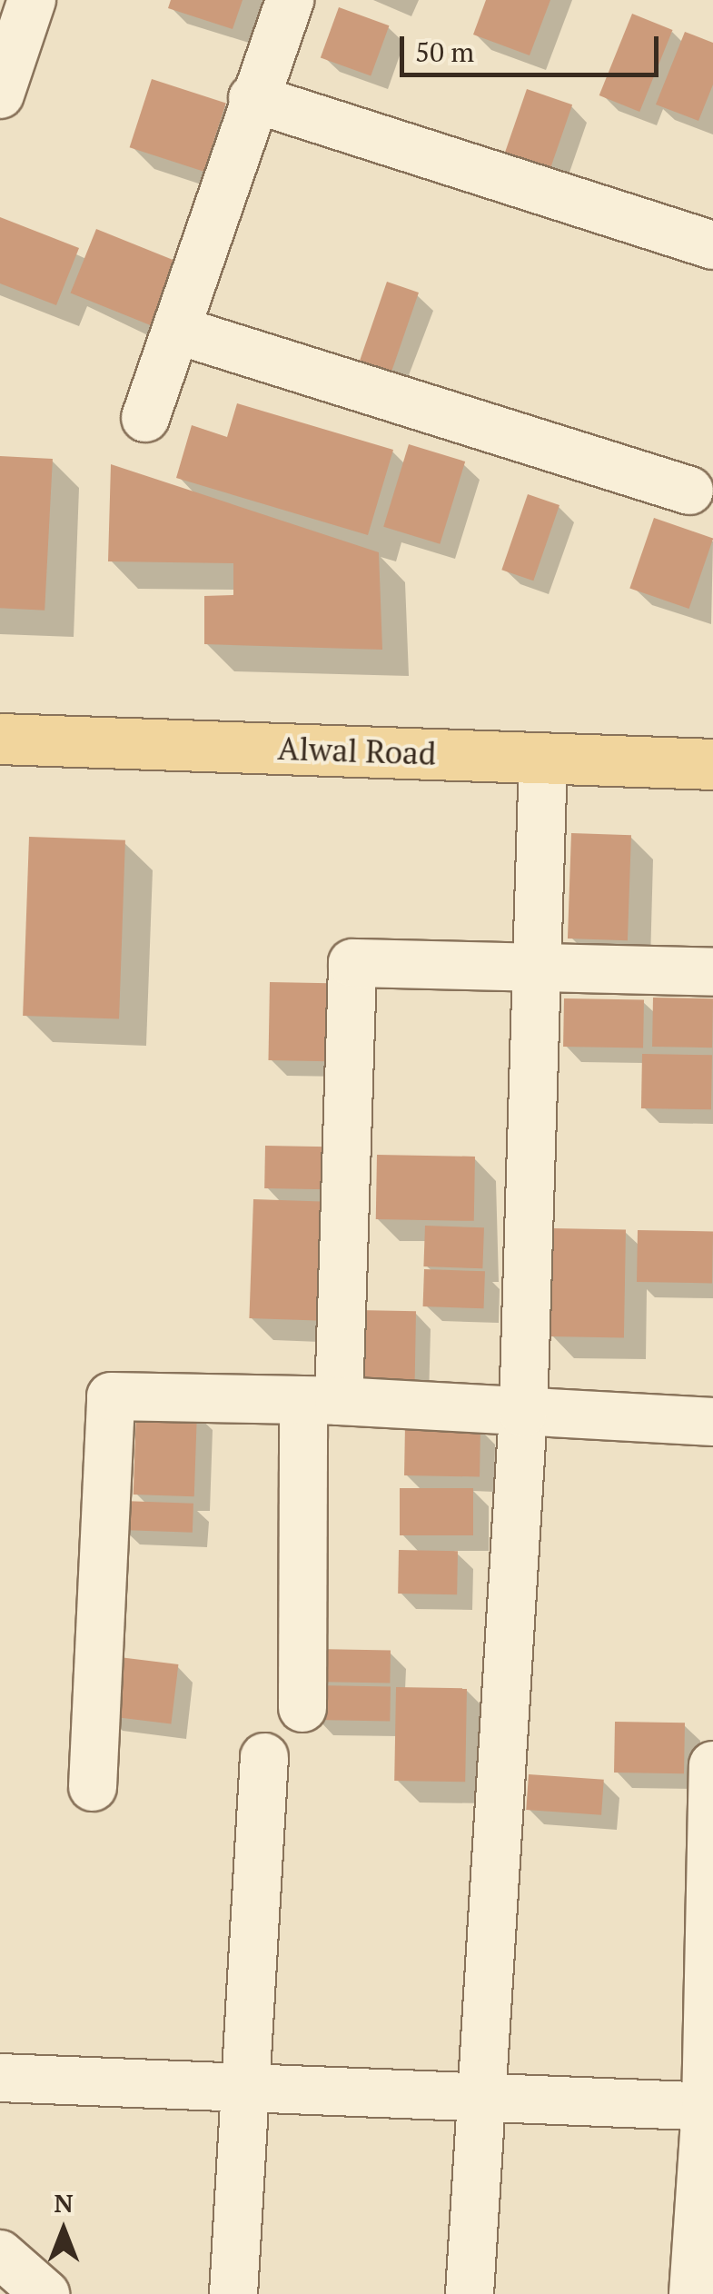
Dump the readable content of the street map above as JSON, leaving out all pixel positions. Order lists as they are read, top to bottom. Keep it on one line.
{"streets":{"main road":["Alwal Road"]},"scale_bar":"50 m","north":"top"}
